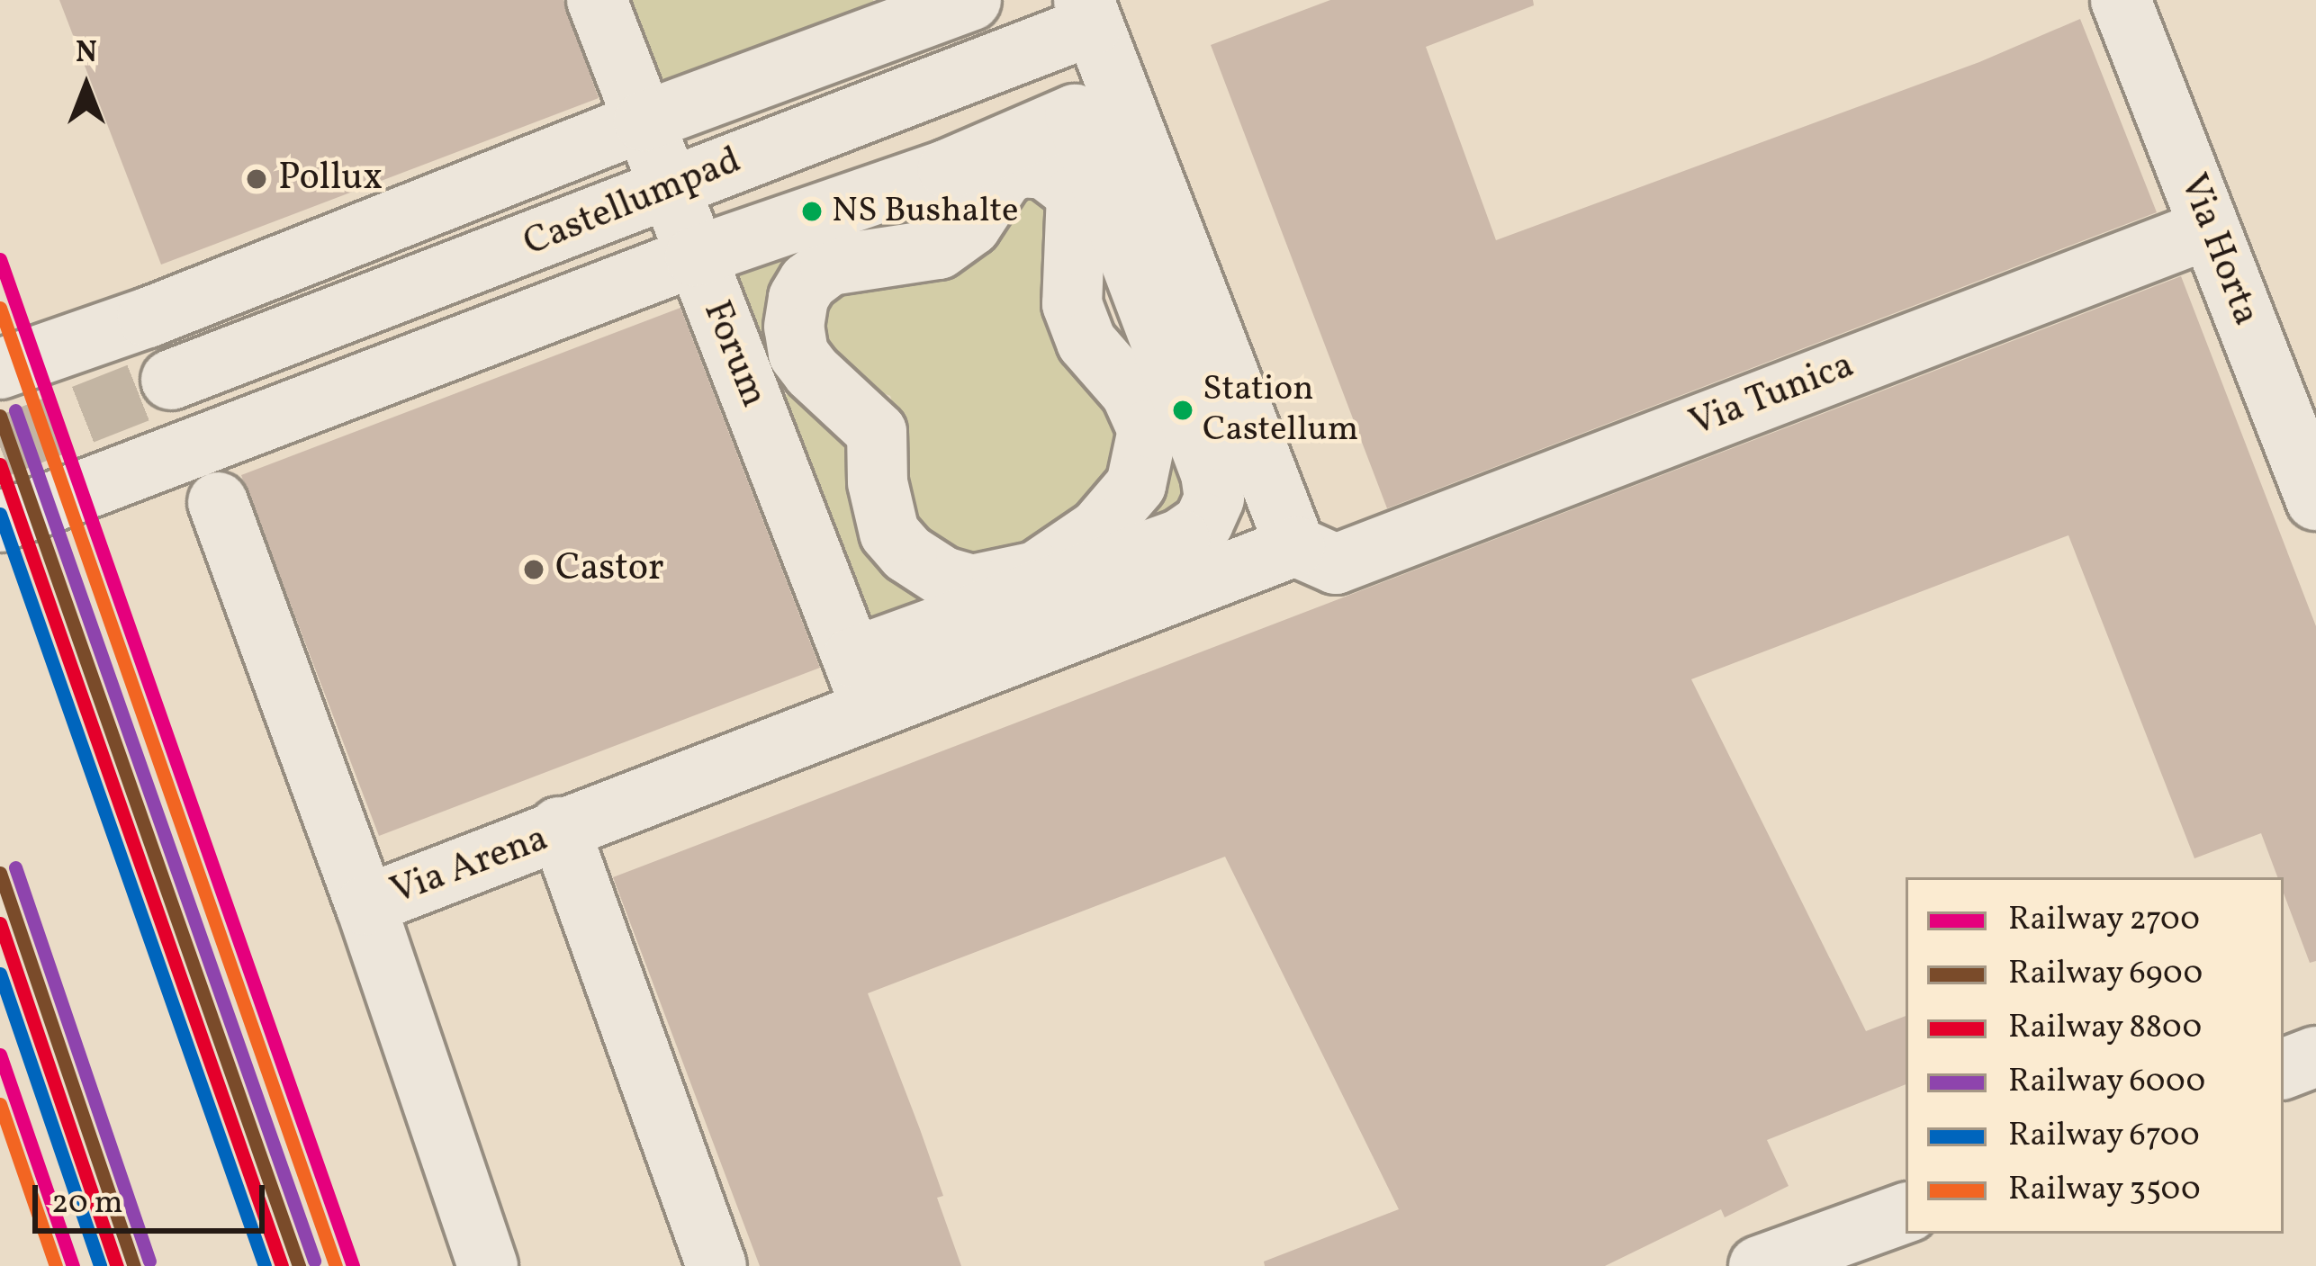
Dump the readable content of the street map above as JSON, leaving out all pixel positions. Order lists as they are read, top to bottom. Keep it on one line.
{"streets":{"street":["Castellumpad","Via Horta","Forum","Via Tunica","Via Arena"]},"crossings":[["Castellumpad","Forum"],["Via Horta","Via Tunica"]],"places":["Pollux","NS Bushalte","Station Castellum","Castor"],"lines":["rail line 2700","rail line 3500","rail line 6000","rail line 6900","rail line 8800","rail line 6700"],"legend":["Railway 2700","Railway 6900","Railway 8800","Railway 6000","Railway 6700","Railway 3500"],"scale_bar":"20 m","north":"top"}
